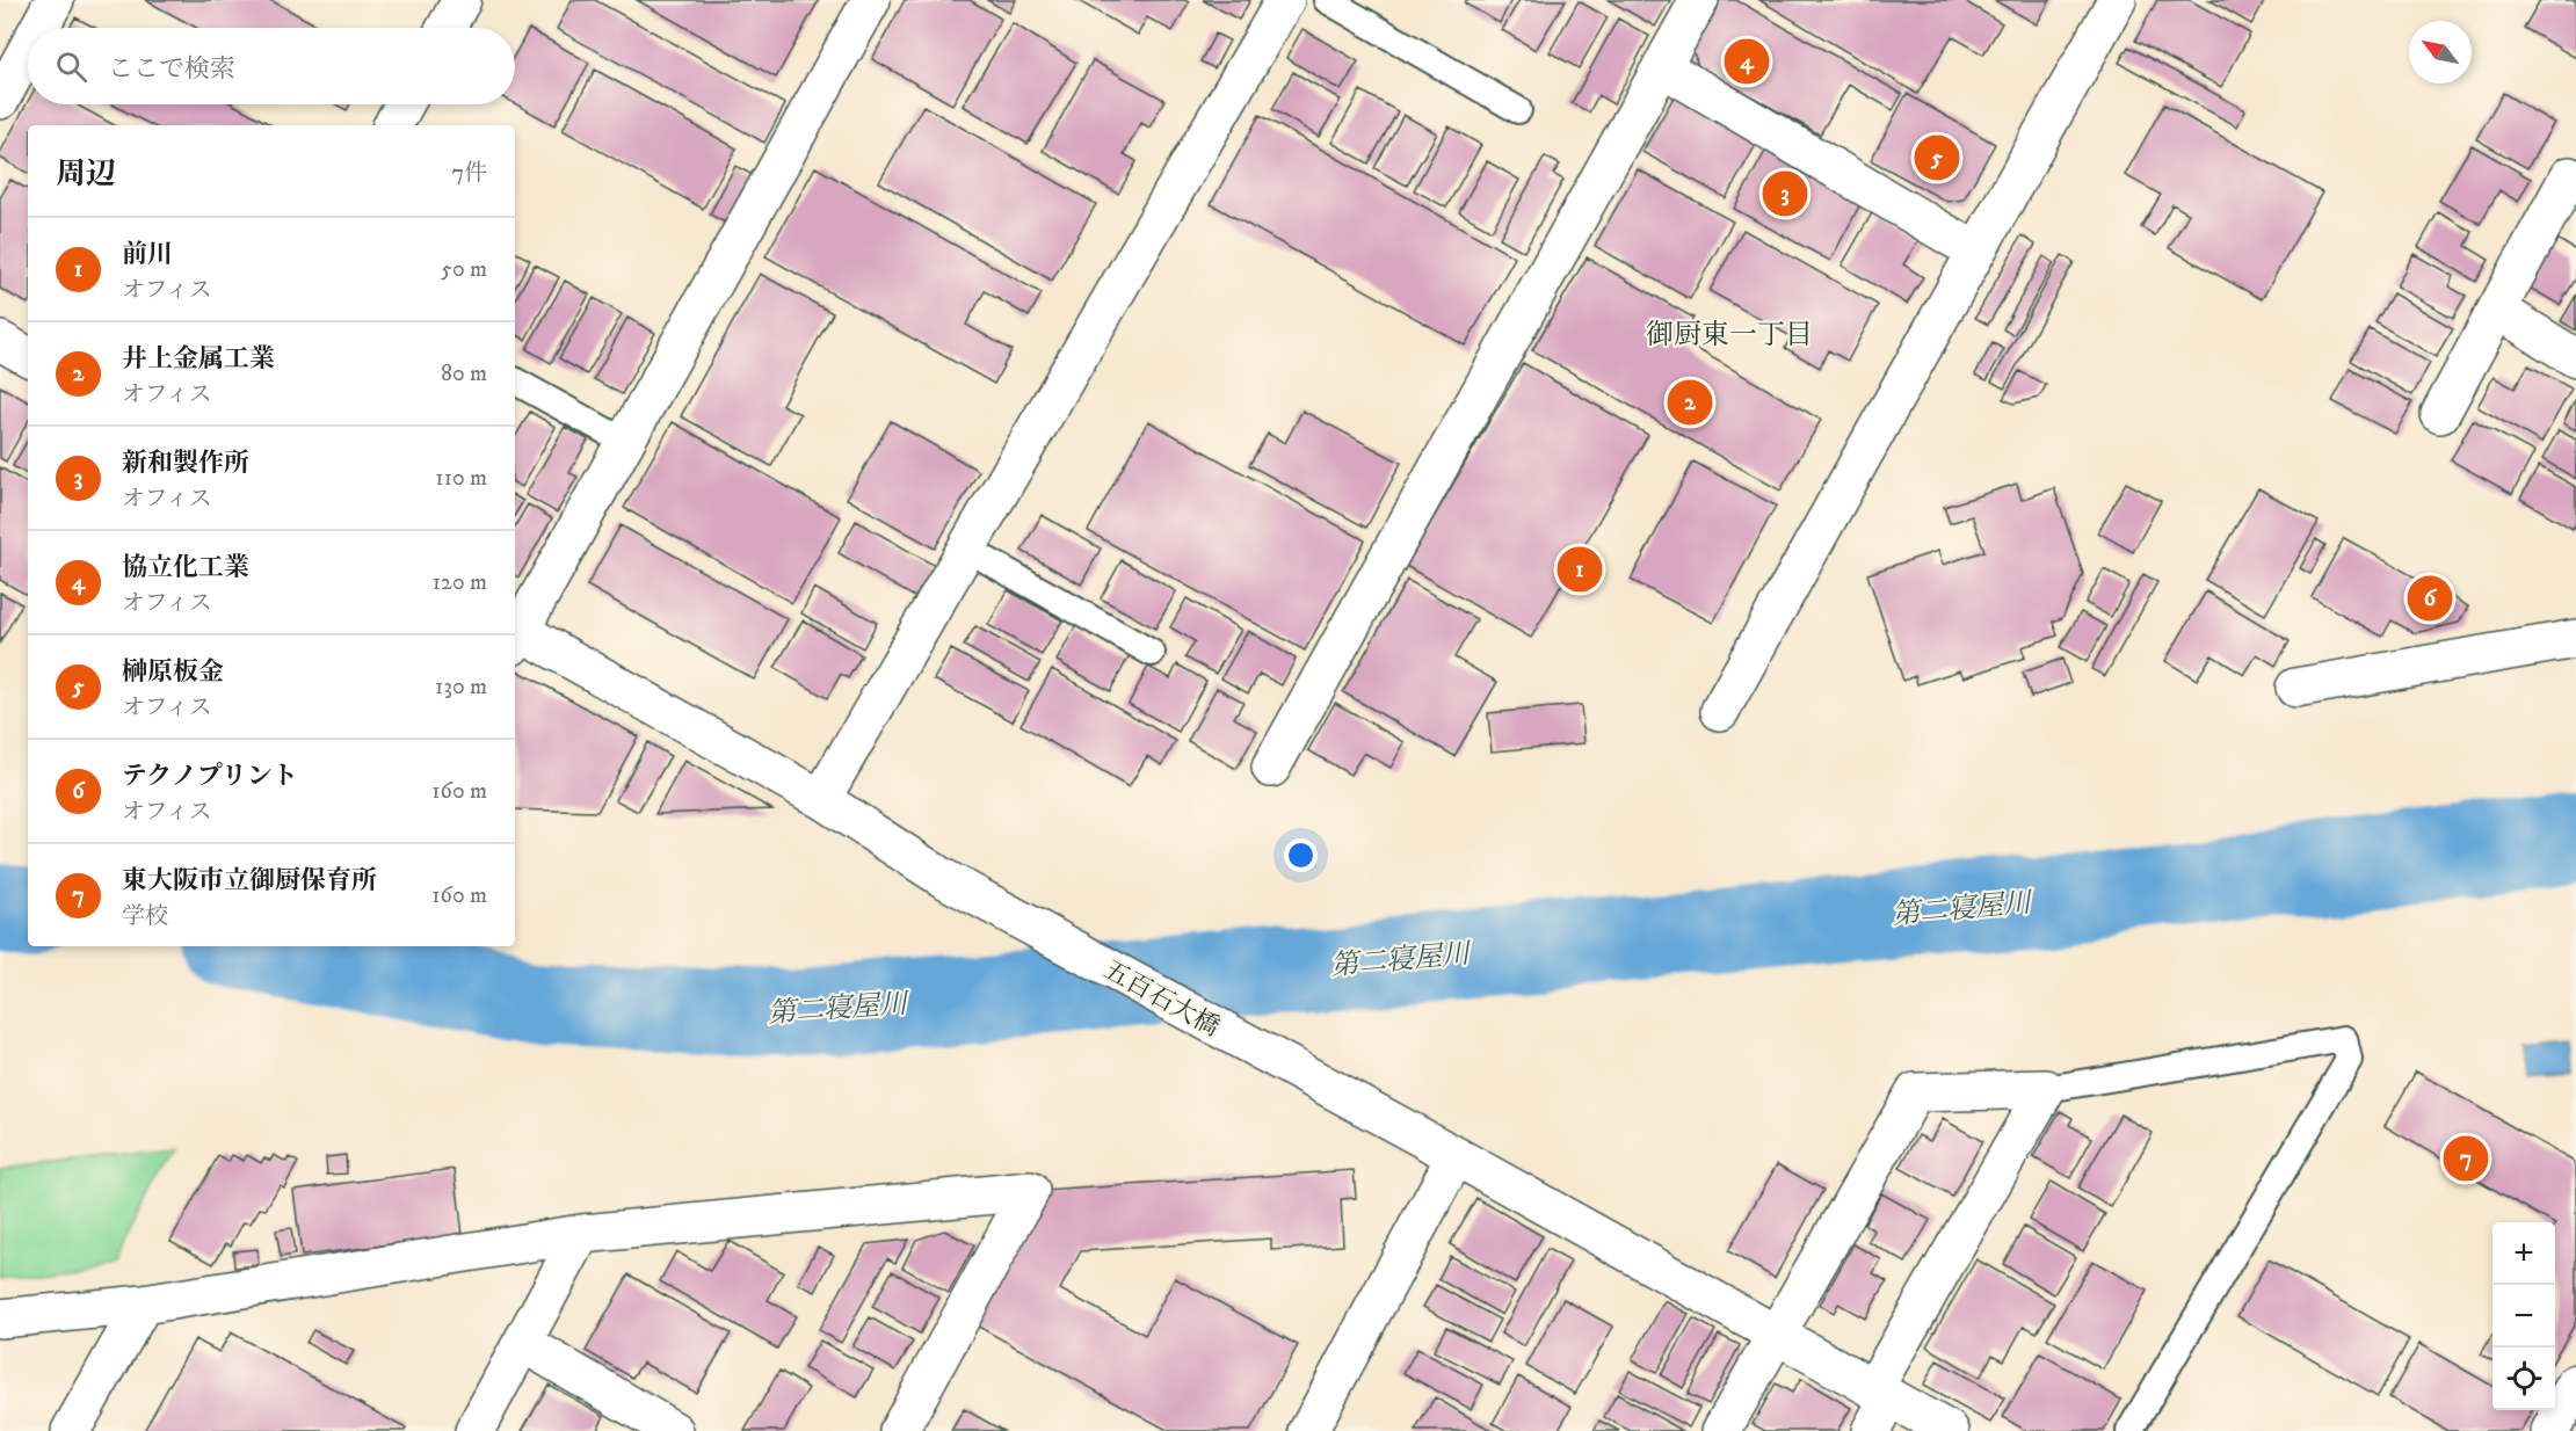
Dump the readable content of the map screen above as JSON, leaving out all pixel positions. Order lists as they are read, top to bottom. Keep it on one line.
{"streets":{"street":["五百石大橋"]},"districts":["御厨東一丁目"],"water":["第二寝屋川"],"north":"top left","page":{"search":"ここで検索","pins":["4","5","3","2","1","6","7"],"heading":["周辺","7件"],"list":[{"mark":"1","name":"前川","note":"オフィス","value":"50 m"},{"mark":"2","name":"井上金属工業","note":"オフィス","value":"80 m"},{"mark":"3","name":"新和製作所","note":"オフィス","value":"110 m"},{"mark":"4","name":"協立化工業","note":"オフィス","value":"120 m"},{"mark":"5","name":"榊原板金","note":"オフィス","value":"130 m"},{"mark":"6","name":"テクノプリント","note":"オフィス","value":"160 m"},{"mark":"7","name":"東大阪市立御厨保育所","note":"学校","value":"160 m"}],"map_buttons":["+","−"]}}
